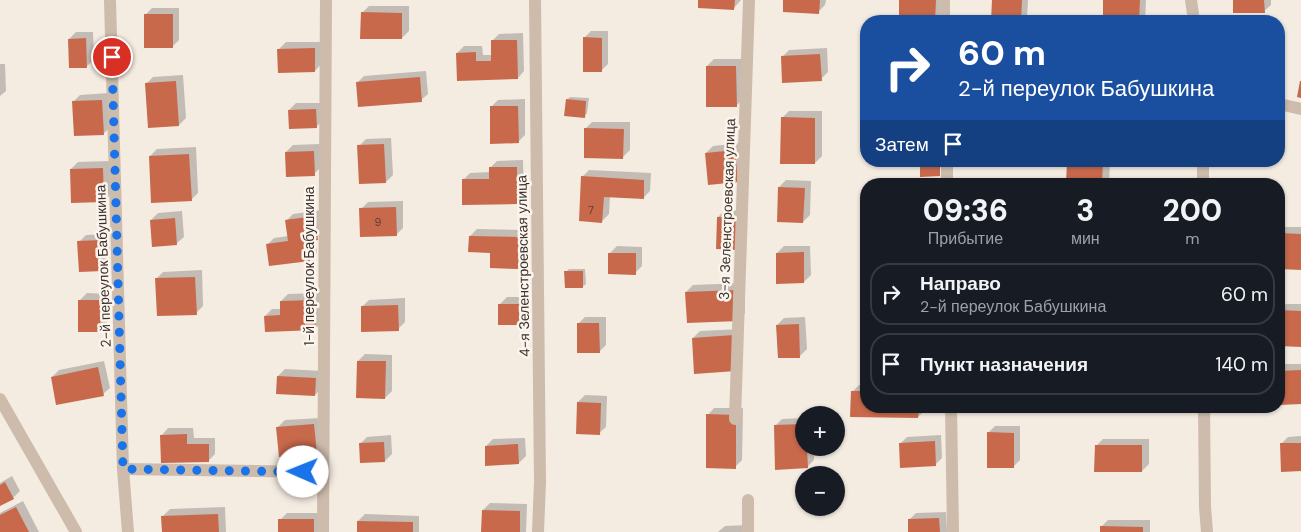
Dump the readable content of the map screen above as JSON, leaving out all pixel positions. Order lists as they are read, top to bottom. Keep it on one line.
{"streets":{"street":["3-я Зеленстроевская улица","2-й переулок Бабушкина","1-й переулок Бабушкина","4-я Зеленстроевская улица"]},"house_numbers":["7","9"],"page":{"turn":["60 m","2-й переулок Бабушкина"],"then":"Затем","eta":["09:36","Прибытие","3","мин","200","m"],"list":[{"name":"Направо","note":"2-й переулок Бабушкина","value":"60 m"},{"name":"Пункт назначения","value":"140 m"}],"map_buttons":["+","−"]}}
